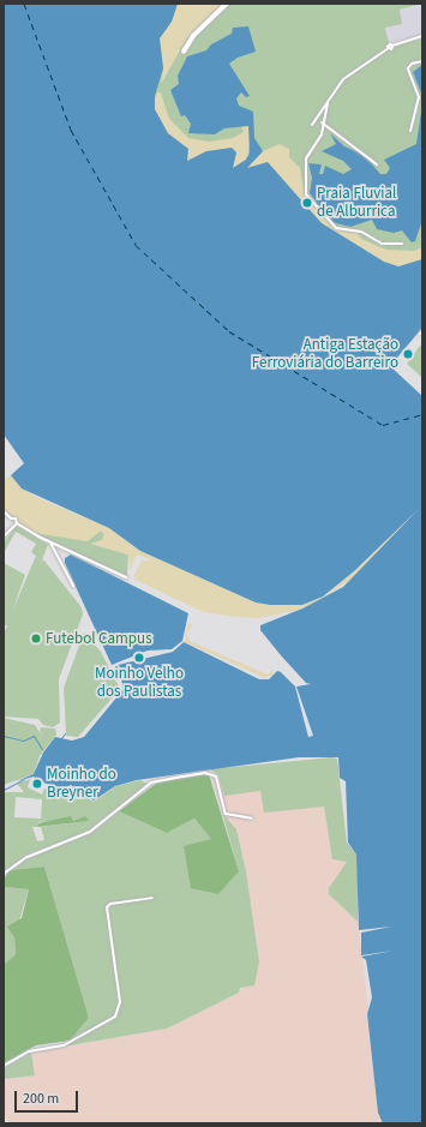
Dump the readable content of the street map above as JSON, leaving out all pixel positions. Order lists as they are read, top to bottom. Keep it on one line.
{"places":["Praia Fluvial de Alburrica","Antiga Estação Ferroviária do Barreiro","Futebol Campus","Moinho Velho dos Paulistas","Moinho do Breyner"],"scale_bar":"200 m"}
